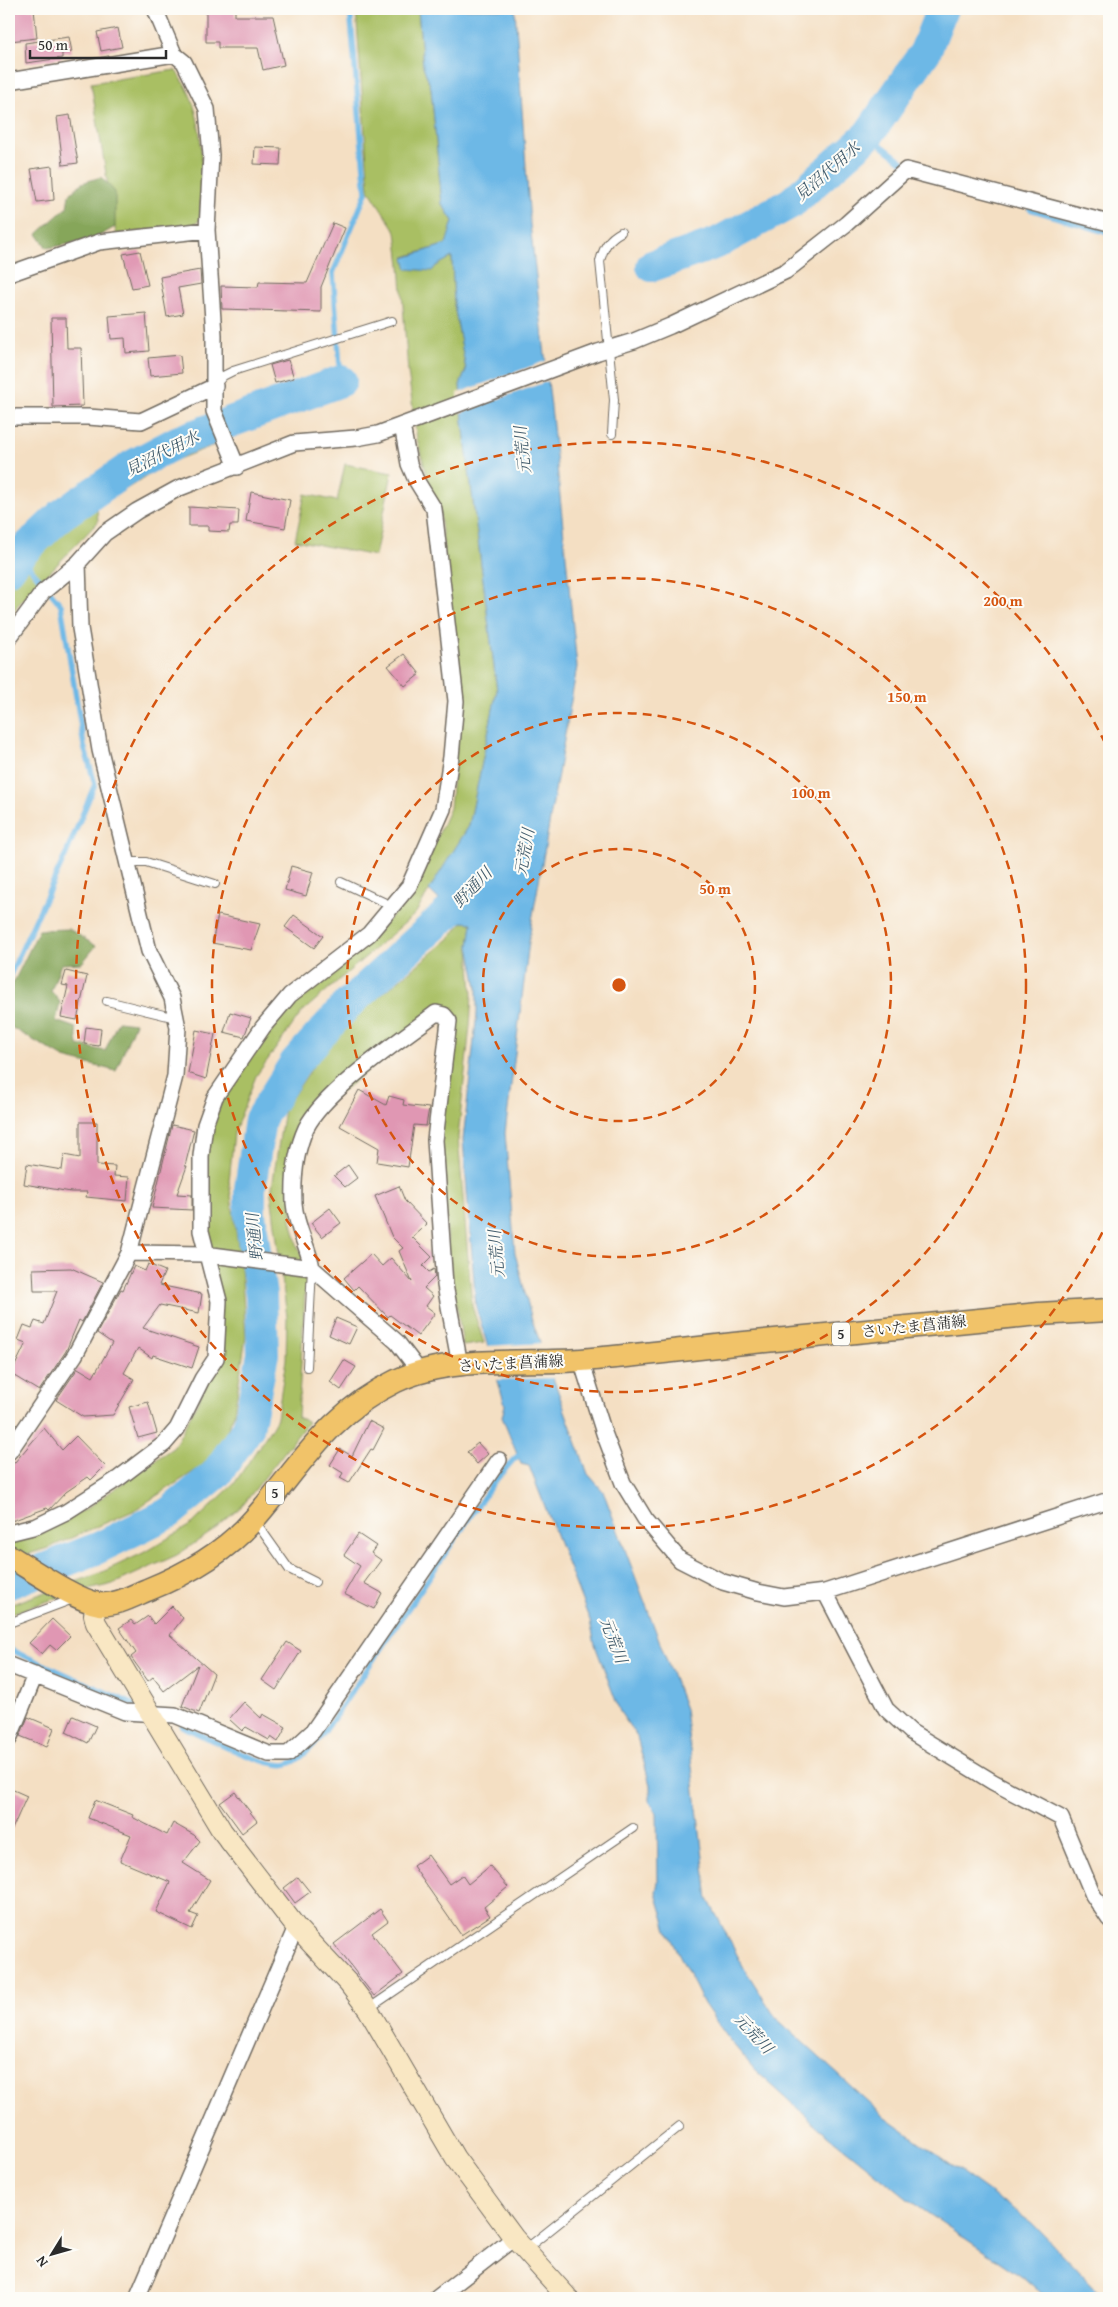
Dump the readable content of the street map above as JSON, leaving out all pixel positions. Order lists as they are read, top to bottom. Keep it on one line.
{"streets":{"main road":["さいたま菖蒲線","5"]},"water":["見沼代用水","元荒川","野通川"],"scale_bar":"50 m","north":"bottom left","rings":["200 m","150 m","100 m","50 m"]}
